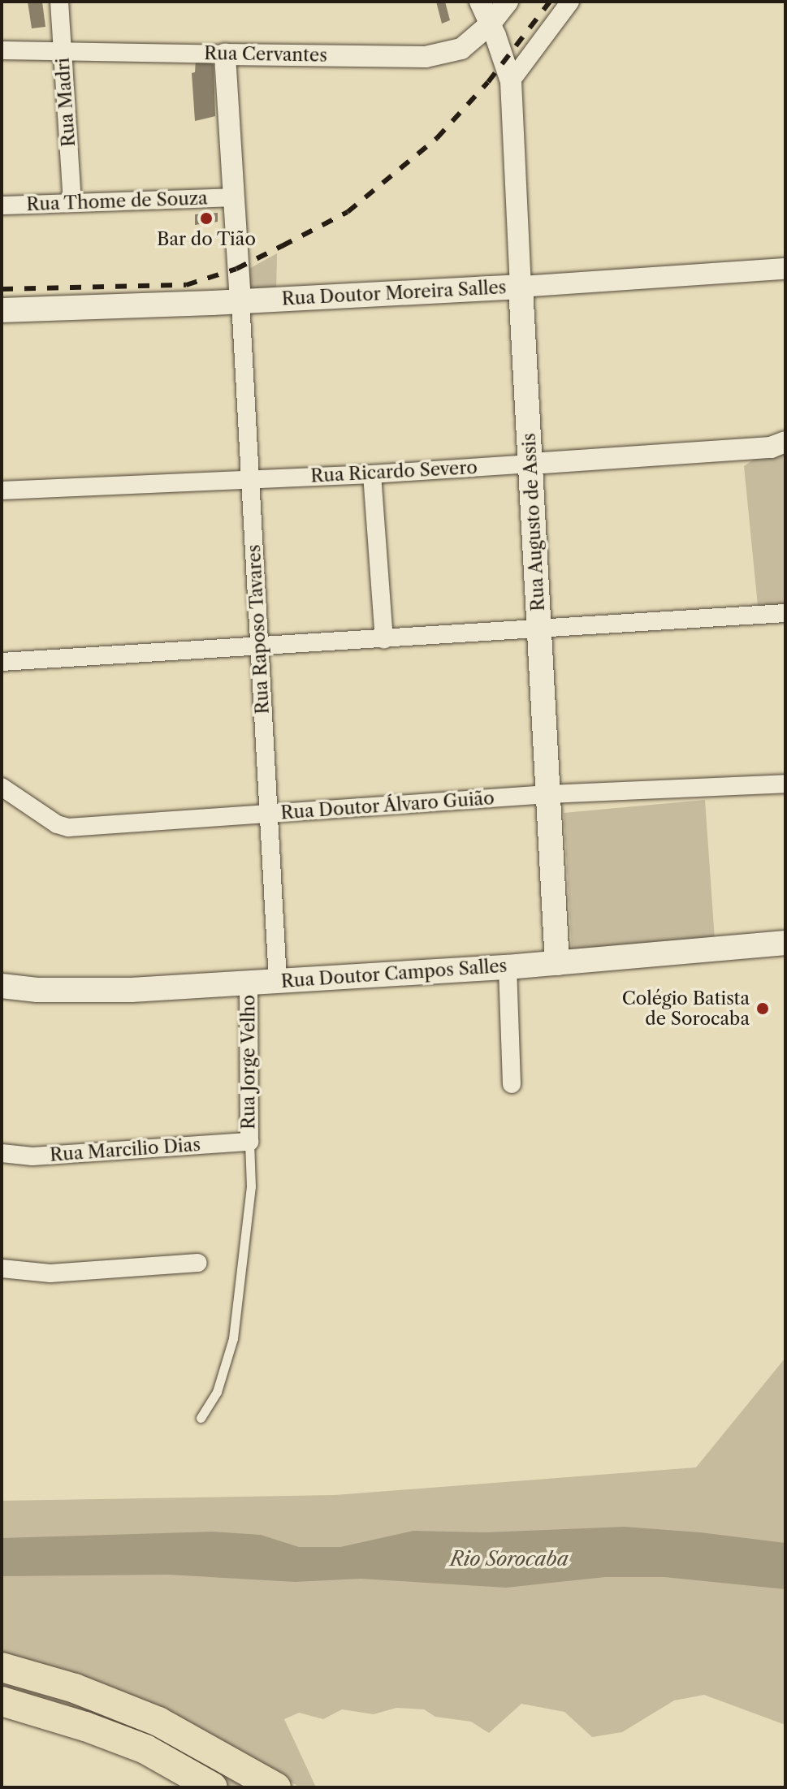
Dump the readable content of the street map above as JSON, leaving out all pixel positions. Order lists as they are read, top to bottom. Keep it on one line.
{"streets":{"main road":["Rua Doutor Moreira Salles","Rua Augusto de Assis","Rua Doutor Campos Salles"],"street":["Rua Cervantes","Rua Madri","Rua Thome de Souza","Rua Ricardo Severo","Rua Raposo Tavares","Rua Doutor Álvaro Guião","Rua Jorge Velho","Rua Marcilio Dias"]},"crossings":[["Rua Cervantes","Rua Madri"],["Rua Cervantes","Rua Augusto de Assis"],["Rua Cervantes","Rua Raposo Tavares"],["Rua Madri","Rua Thome de Souza"],["Rua Thome de Souza","Rua Raposo Tavares"],["Rua Doutor Moreira Salles","Rua Augusto de Assis"],["Rua Doutor Moreira Salles","Rua Raposo Tavares"],["Rua Ricardo Severo","Rua Augusto de Assis"],["Rua Ricardo Severo","Rua Raposo Tavares"],["Rua Augusto de Assis","Rua Doutor Álvaro Guião"],["Rua Augusto de Assis","Rua Doutor Campos Salles"],["Rua Raposo Tavares","Rua Doutor Álvaro Guião"],["Rua Raposo Tavares","Rua Doutor Campos Salles"],["Rua Doutor Campos Salles","Rua Jorge Velho"],["Rua Jorge Velho","Rua Marcilio Dias"]],"water":["Rio Sorocaba"],"places":["Bar do Tião","Colégio Batista de Sorocaba"]}
